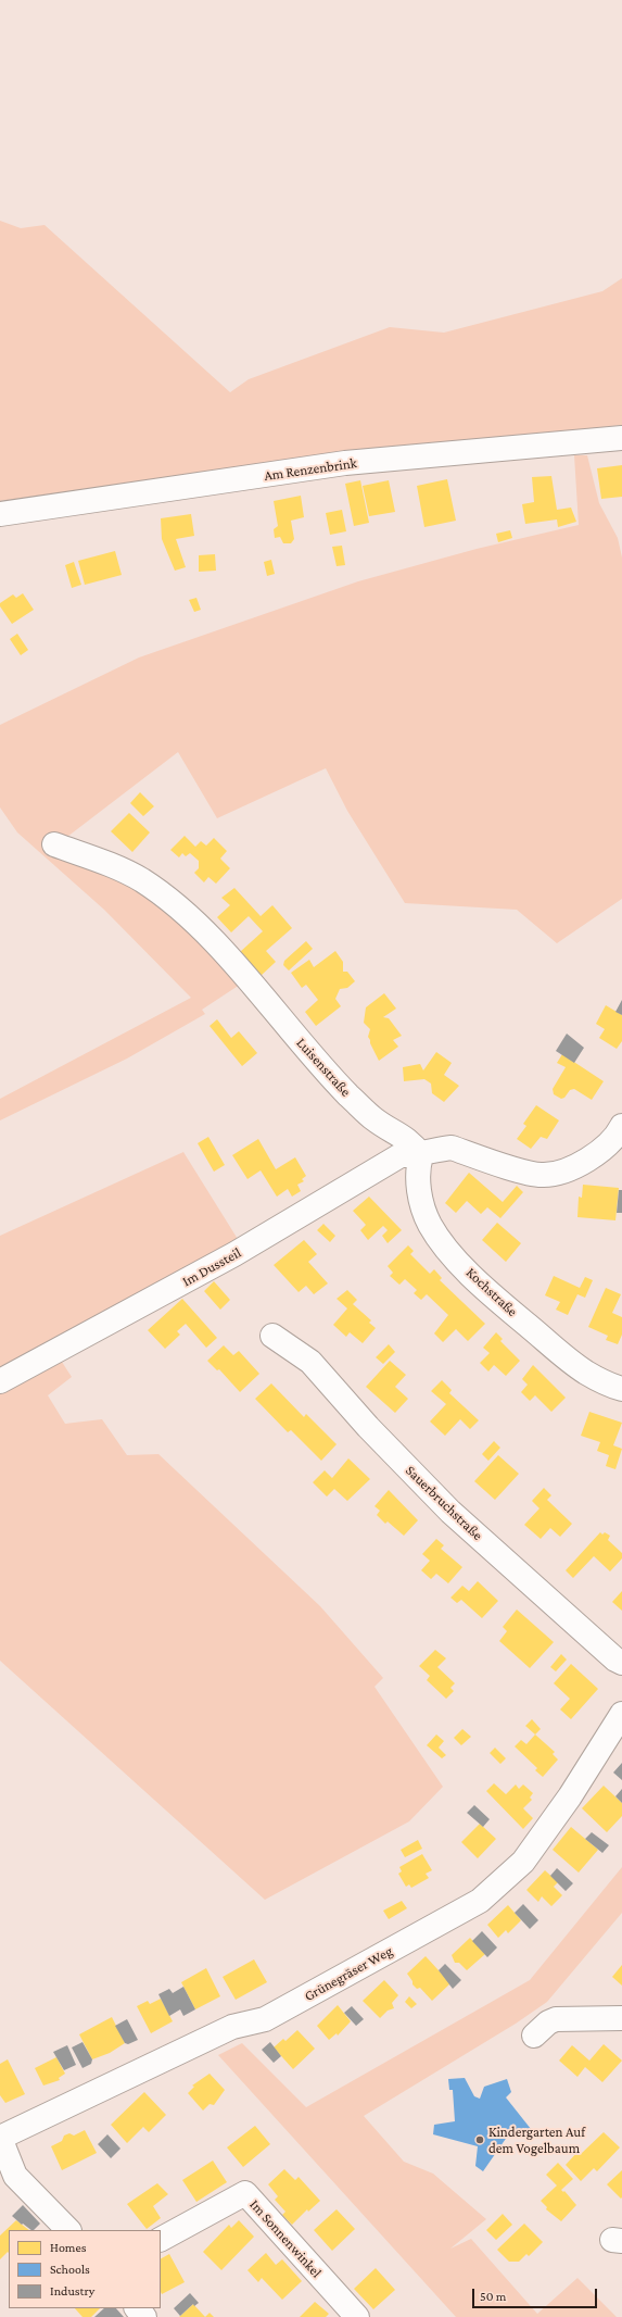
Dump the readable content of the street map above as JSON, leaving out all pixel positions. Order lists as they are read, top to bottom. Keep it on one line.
{"streets":{"street":["Am Renzenbrink","Luisenstraße","Im Dussteil","Kochstraße","Sauerbruchstraße","Grünegräser Weg","Im Sonnenwinkel"]},"crossings":[["Luisenstraße","Im Dussteil"],["Luisenstraße","Kochstraße"],["Im Dussteil","Kochstraße"]],"places":["Kindergarten Auf dem Vogelbaum"],"legend":["Homes","Schools","Industry"],"scale_bar":"50 m"}
